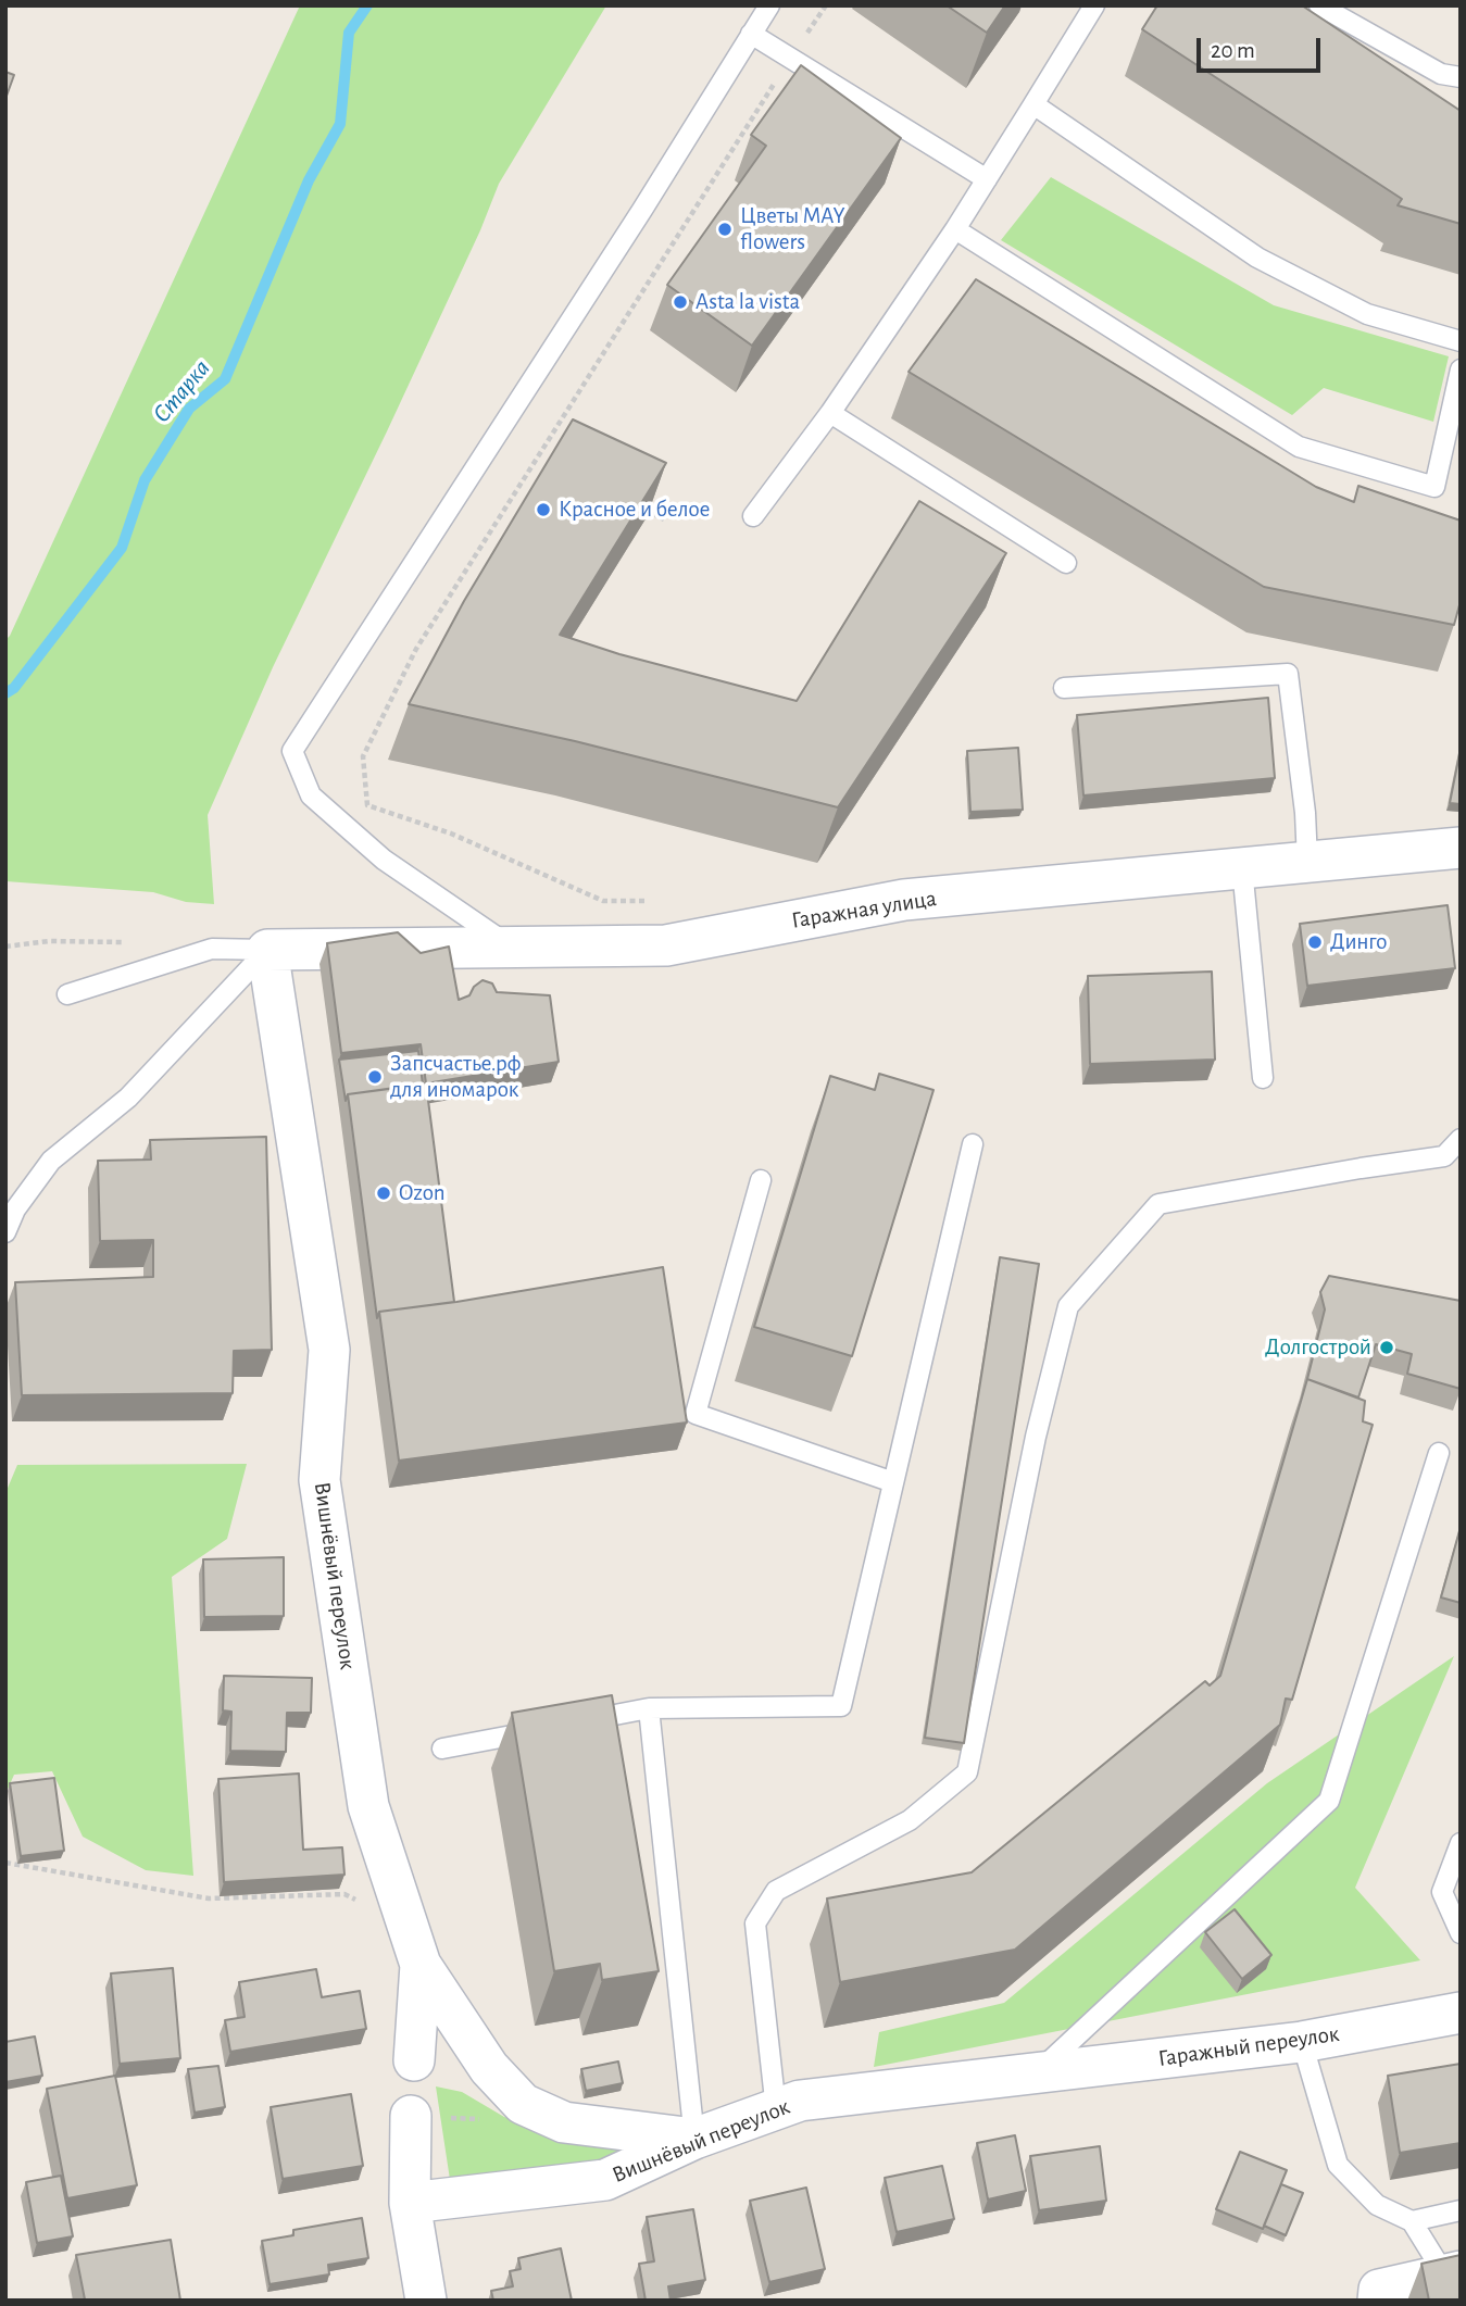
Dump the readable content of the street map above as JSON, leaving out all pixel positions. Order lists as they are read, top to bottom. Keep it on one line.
{"streets":{"street":["Гаражная улица","Вишнёвый переулок","Гаражный переулок"]},"crossings":[["Гаражная улица","Вишнёвый переулок"],["Вишнёвый переулок","Гаражный переулок"]],"water":["Старка"],"places":["Цветы MAY flowers","Asta la vista","Красное и белое","Динго","Запсчастье.рф для иномарок","Ozon","Долгострой"],"scale_bar":"20 m"}
